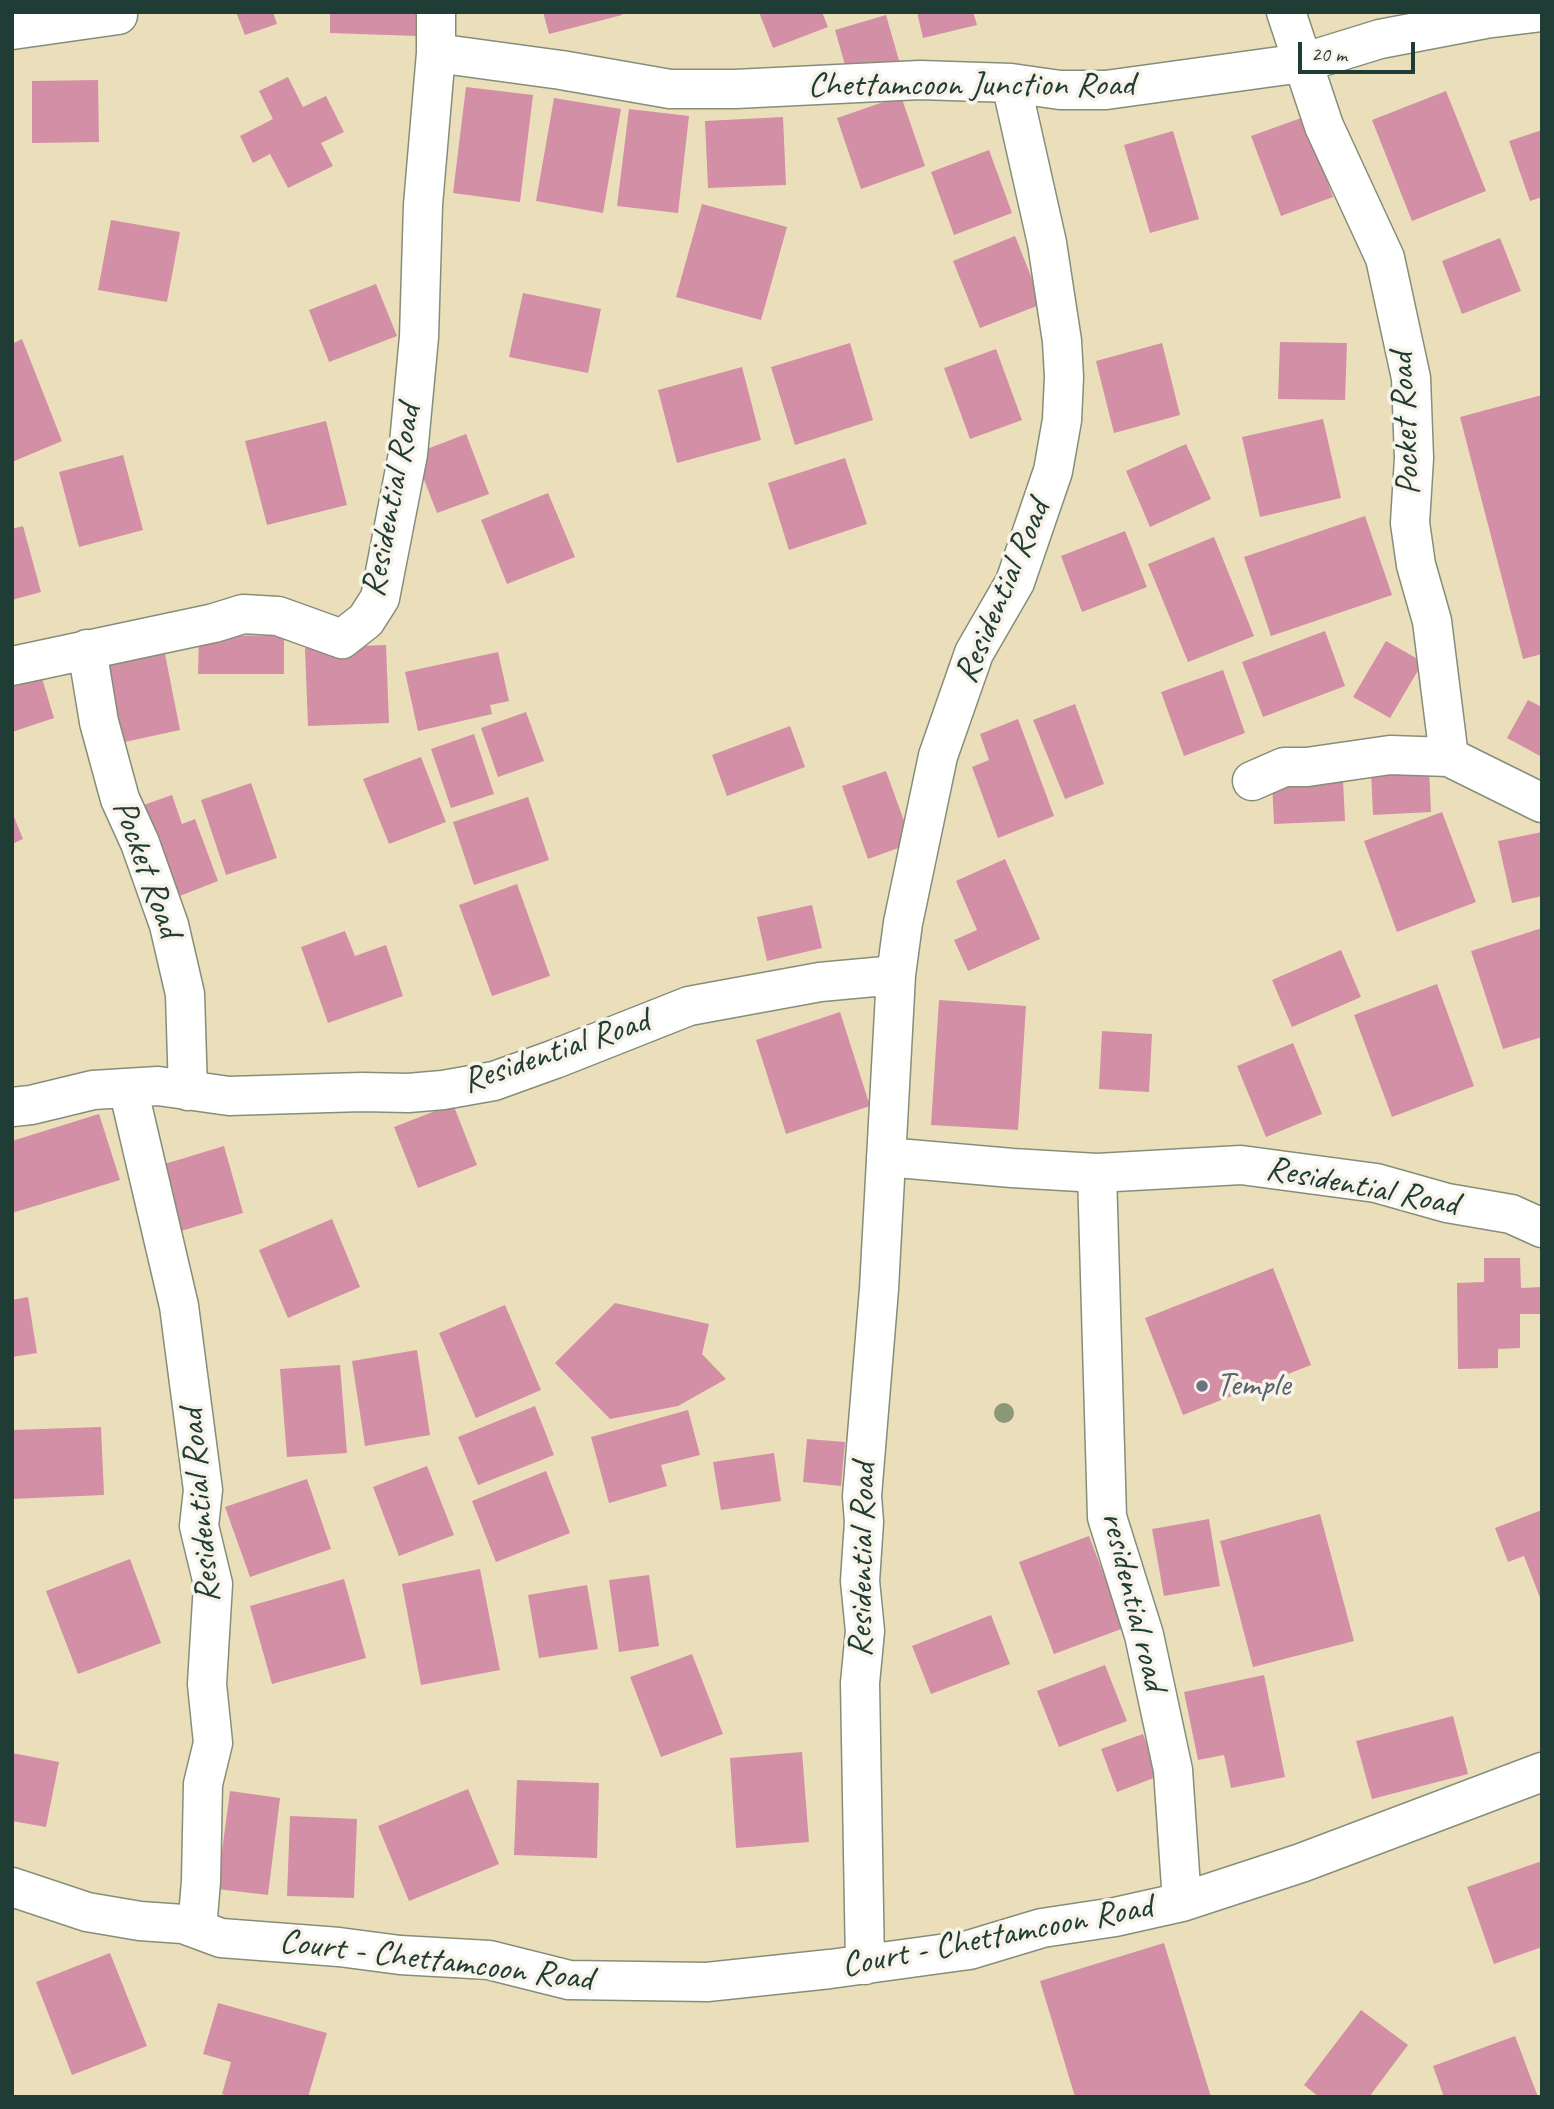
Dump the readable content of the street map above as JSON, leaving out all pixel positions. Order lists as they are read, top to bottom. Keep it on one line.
{"streets":{"street":["Chettamcoon Junction Road","Pocket Road","Residential Road","residential road","Court - Chettamcoon Road"]},"crossings":[["Chettamcoon Junction Road","Pocket Road"],["Chettamcoon Junction Road","Residential Road"],["Pocket Road","Residential Road"],["Residential Road","residential road"],["Residential Road","Court - Chettamcoon Road"],["residential road","Court - Chettamcoon Road"]],"places":["Temple"],"scale_bar":"20 m"}
